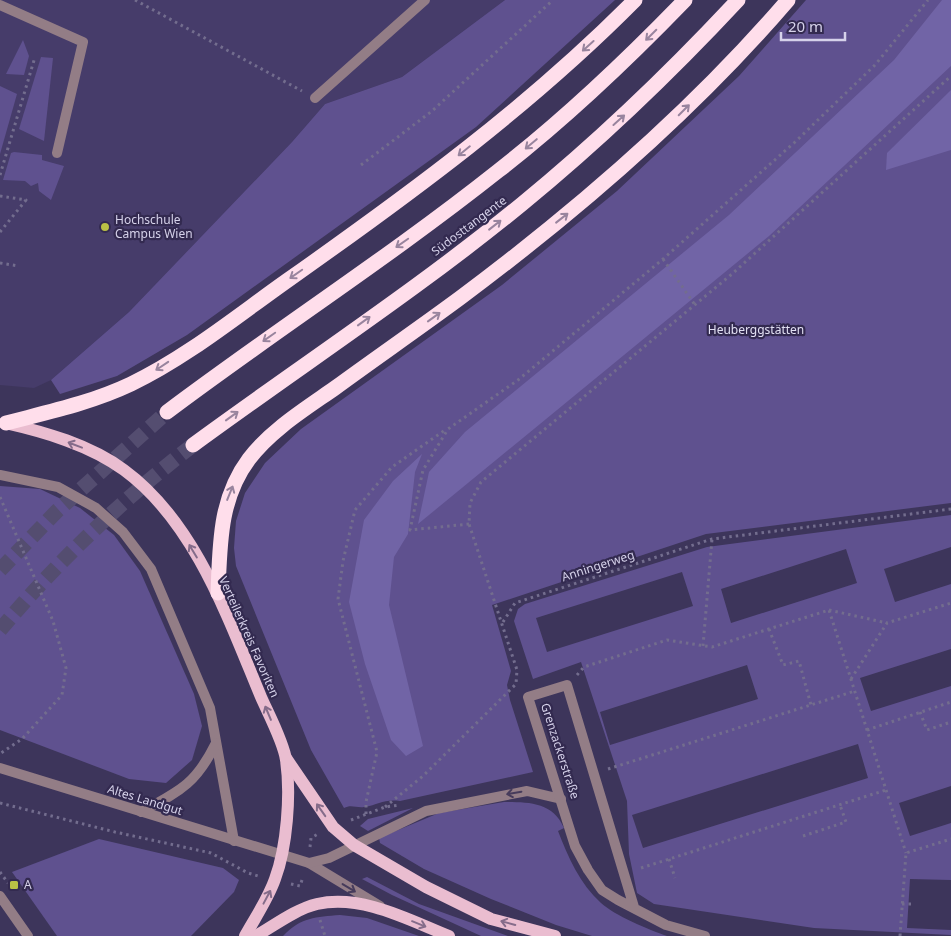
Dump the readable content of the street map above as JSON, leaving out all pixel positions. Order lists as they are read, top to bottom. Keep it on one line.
{"streets":{"highway":["Südosttangente"],"main road":["Verteilerkreis Favoriten"],"street":["Grenzackerstraße","Altes Landgut"],"path":["Anningerweg"]},"crossings":[["Verteilerkreis Favoriten","Altes Landgut"]],"one_way":["Verteilerkreis Favoriten"],"parks":["Heuberggstätten"],"places":{"other":["Hochschule Campus Wien"],"transit":["A"]},"scale_bar":"20 m"}
